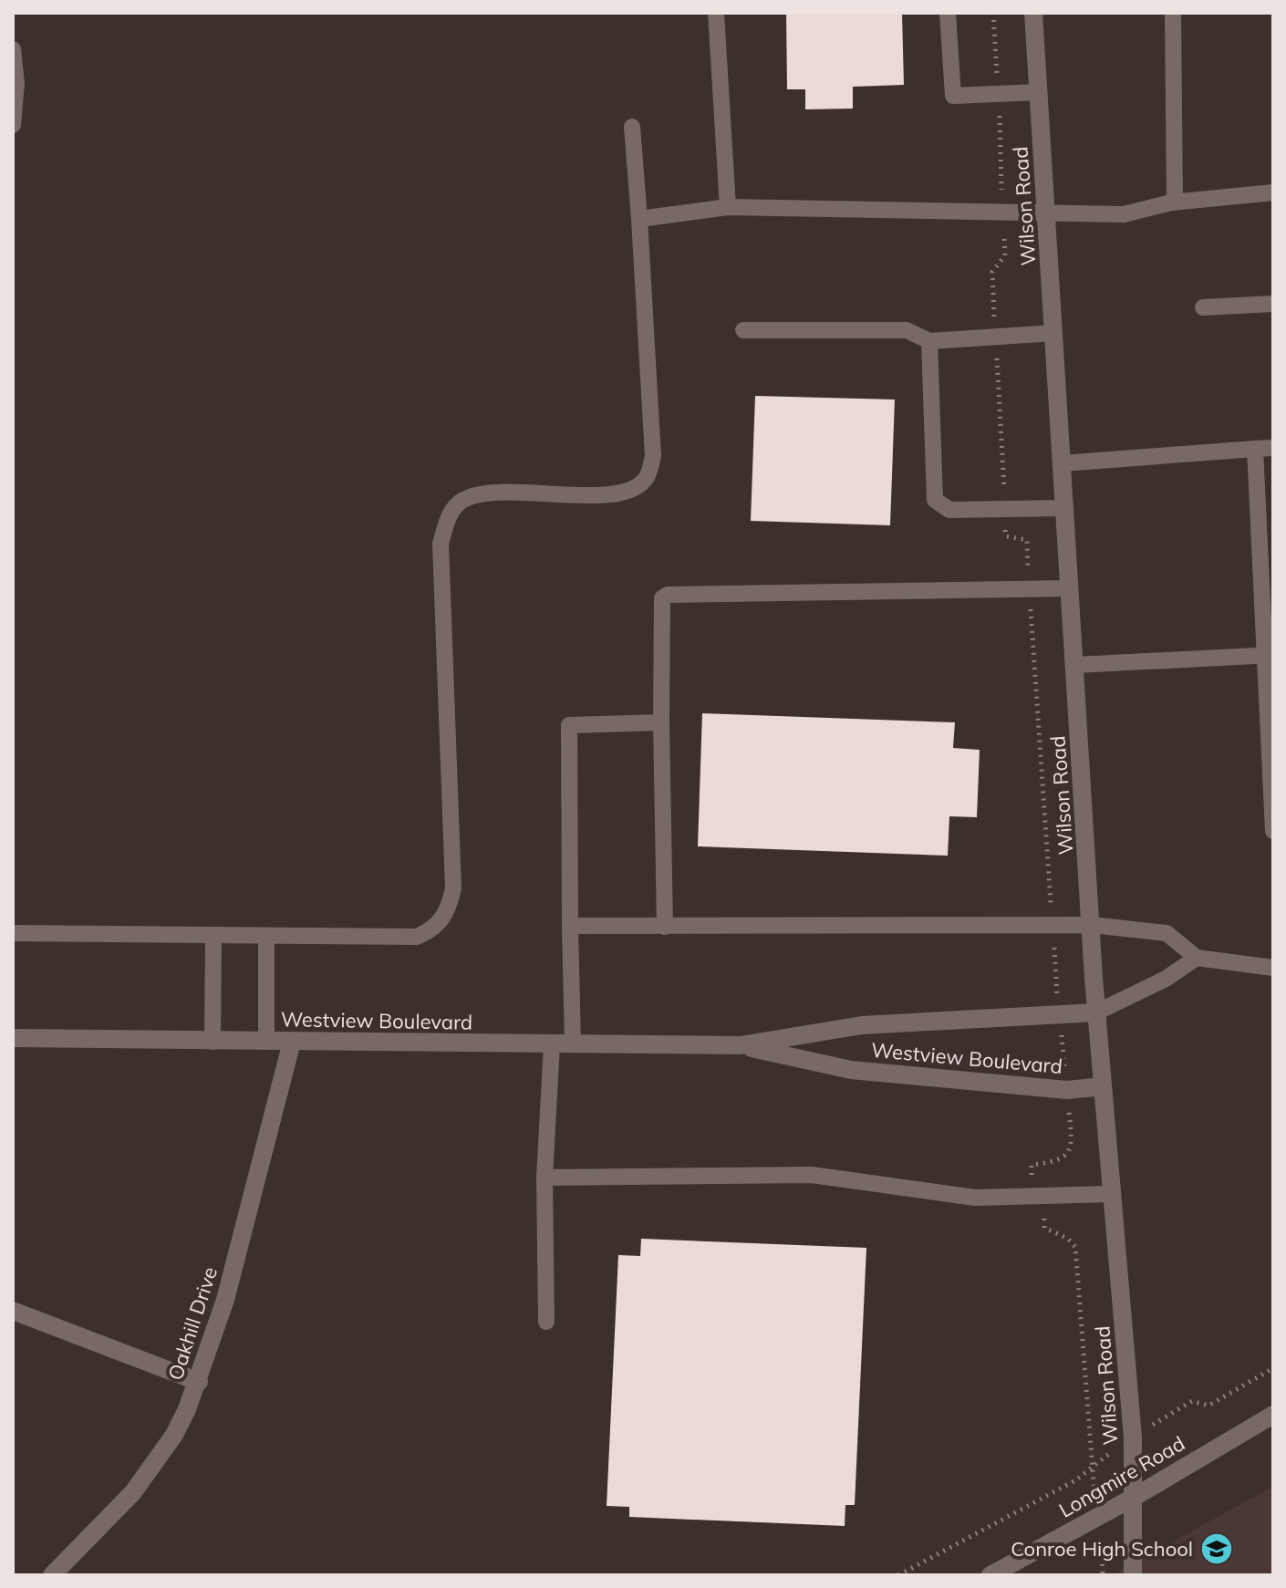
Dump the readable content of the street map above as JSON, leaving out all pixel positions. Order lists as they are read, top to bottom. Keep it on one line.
{"streets":{"street":["Wilson Road","Westview Boulevard","Oakhill Drive","Longmire Road"]},"crossings":[["Wilson Road","Westview Boulevard"],["Wilson Road","Longmire Road"],["Westview Boulevard","Oakhill Drive"]],"places":{"school or university":["Conroe High School"]}}
